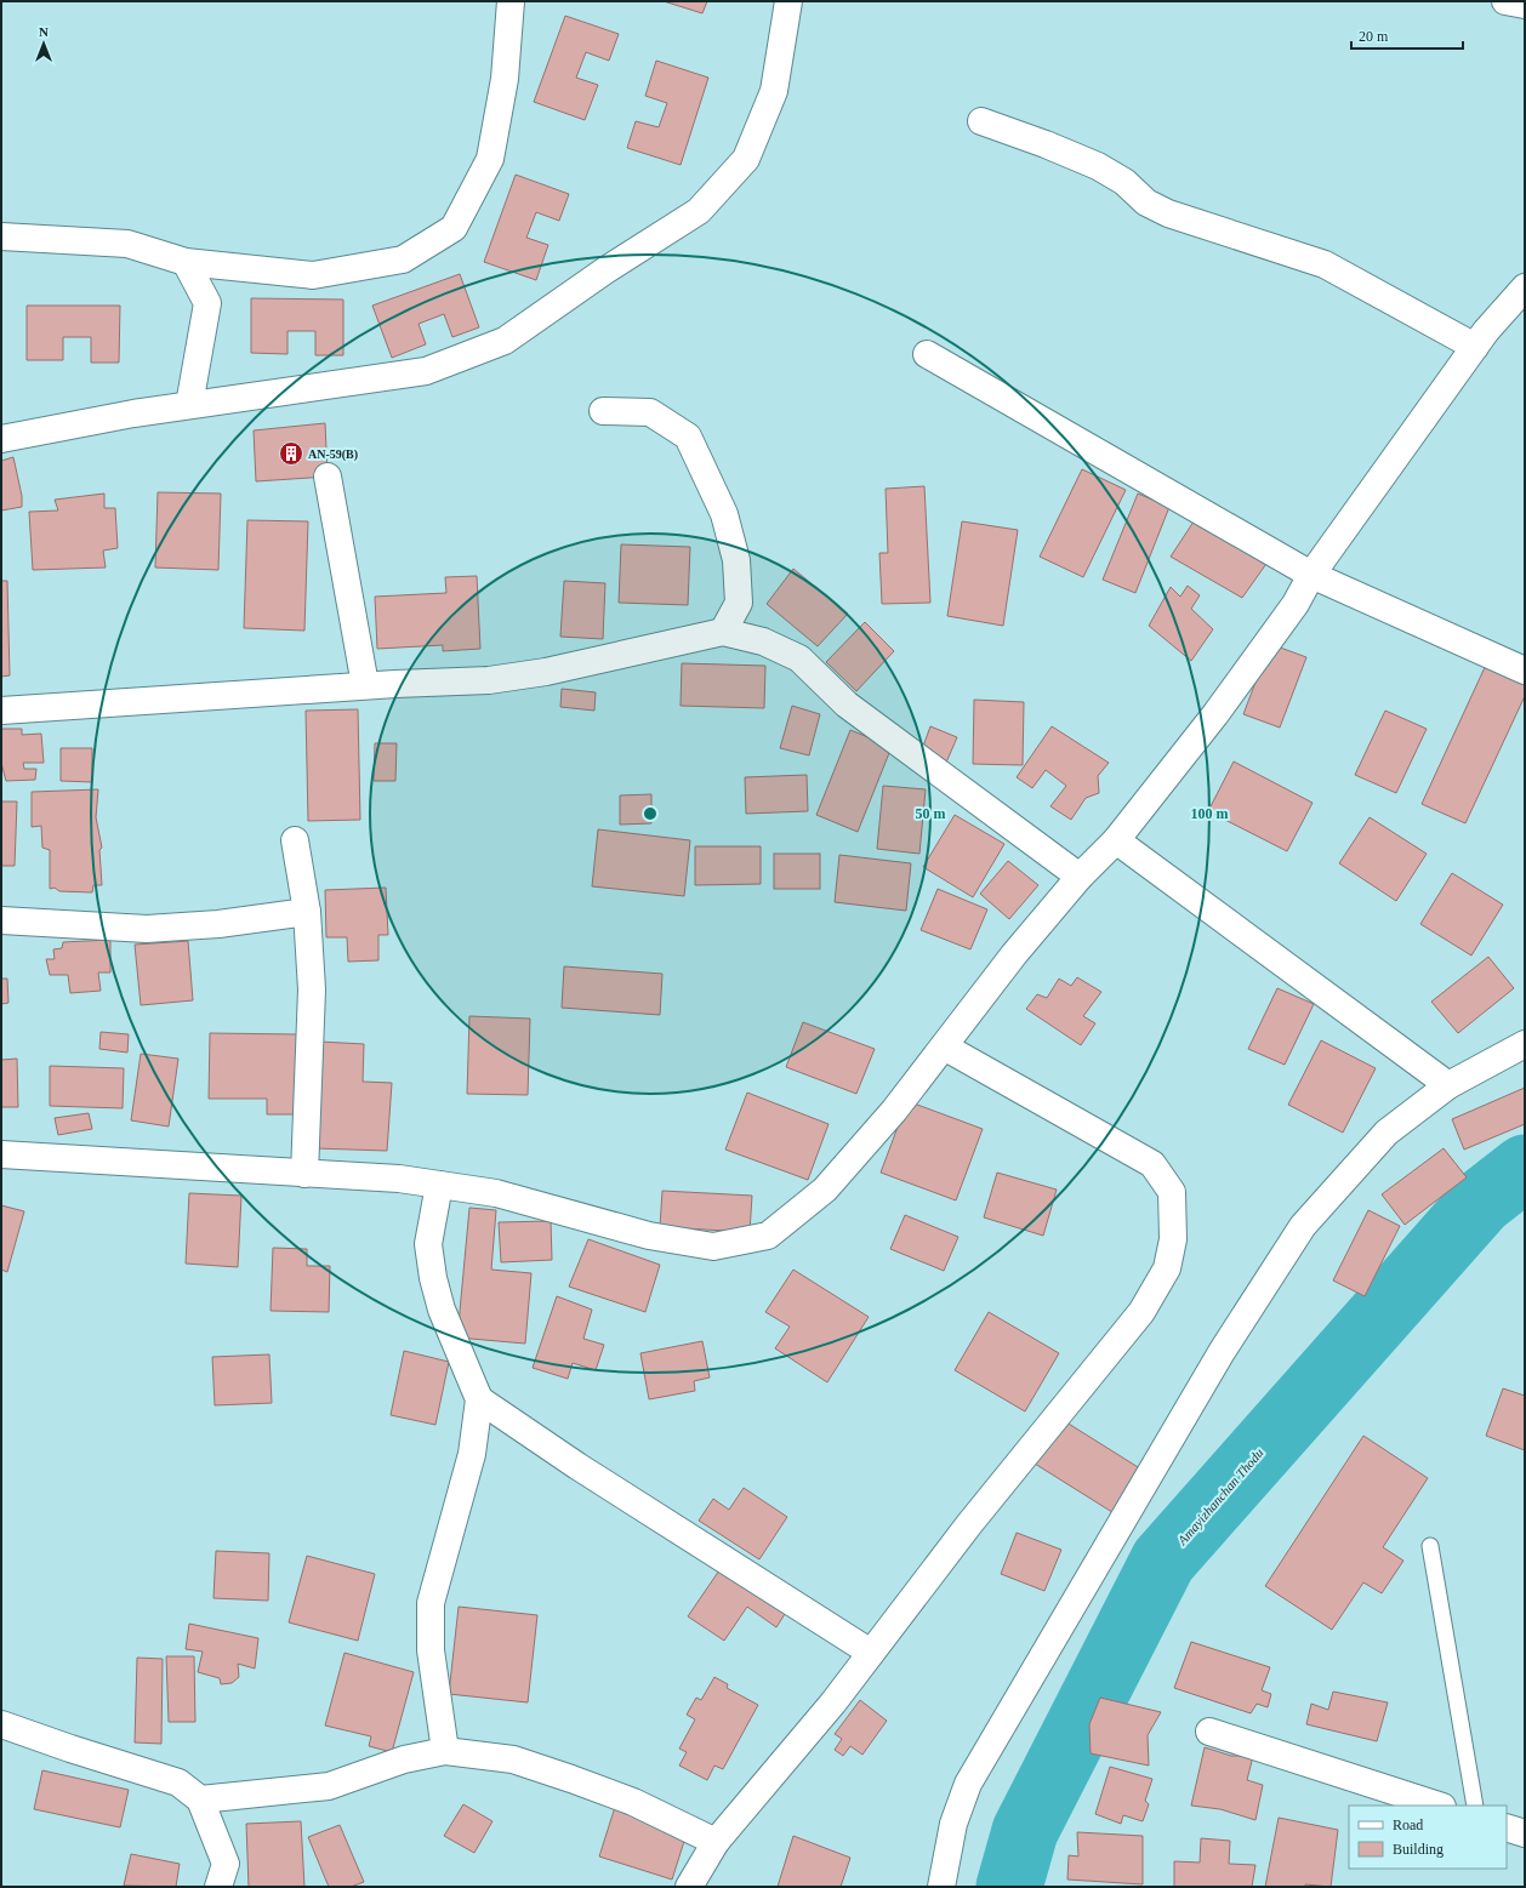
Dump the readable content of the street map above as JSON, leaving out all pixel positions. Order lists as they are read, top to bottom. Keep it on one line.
{"water":["Amayizhanchan Thodu"],"places":{"building":["AN-59(B)"]},"legend":["Road","Building"],"scale_bar":"20 m","north":"top","rings":["50 m","100 m"]}
